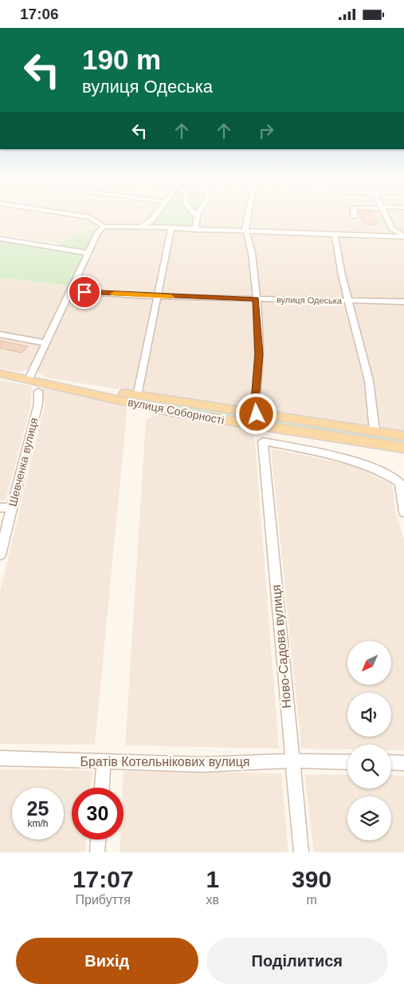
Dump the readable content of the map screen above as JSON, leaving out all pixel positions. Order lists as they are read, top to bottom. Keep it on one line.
{"streets":{"main road":["вулиця Соборності"],"street":["вулиця Одеська","Шевченка вулиця","Ново-Садова вулиця","Братів Котельнікових вулиця"]},"crossings":[["вулиця Соборності","Шевченка вулиця"],["Ново-Садова вулиця","Братів Котельнікових вулиця"]],"north":"bottom left","page":{"status":"17:06","turn":["190 m","вулиця Одеська"],"speed":"25 km/h","limit":"30","eta":["17:07","Прибуття","1","хв","390","m"],"buttons":["Вихід","Поділитися"]}}
